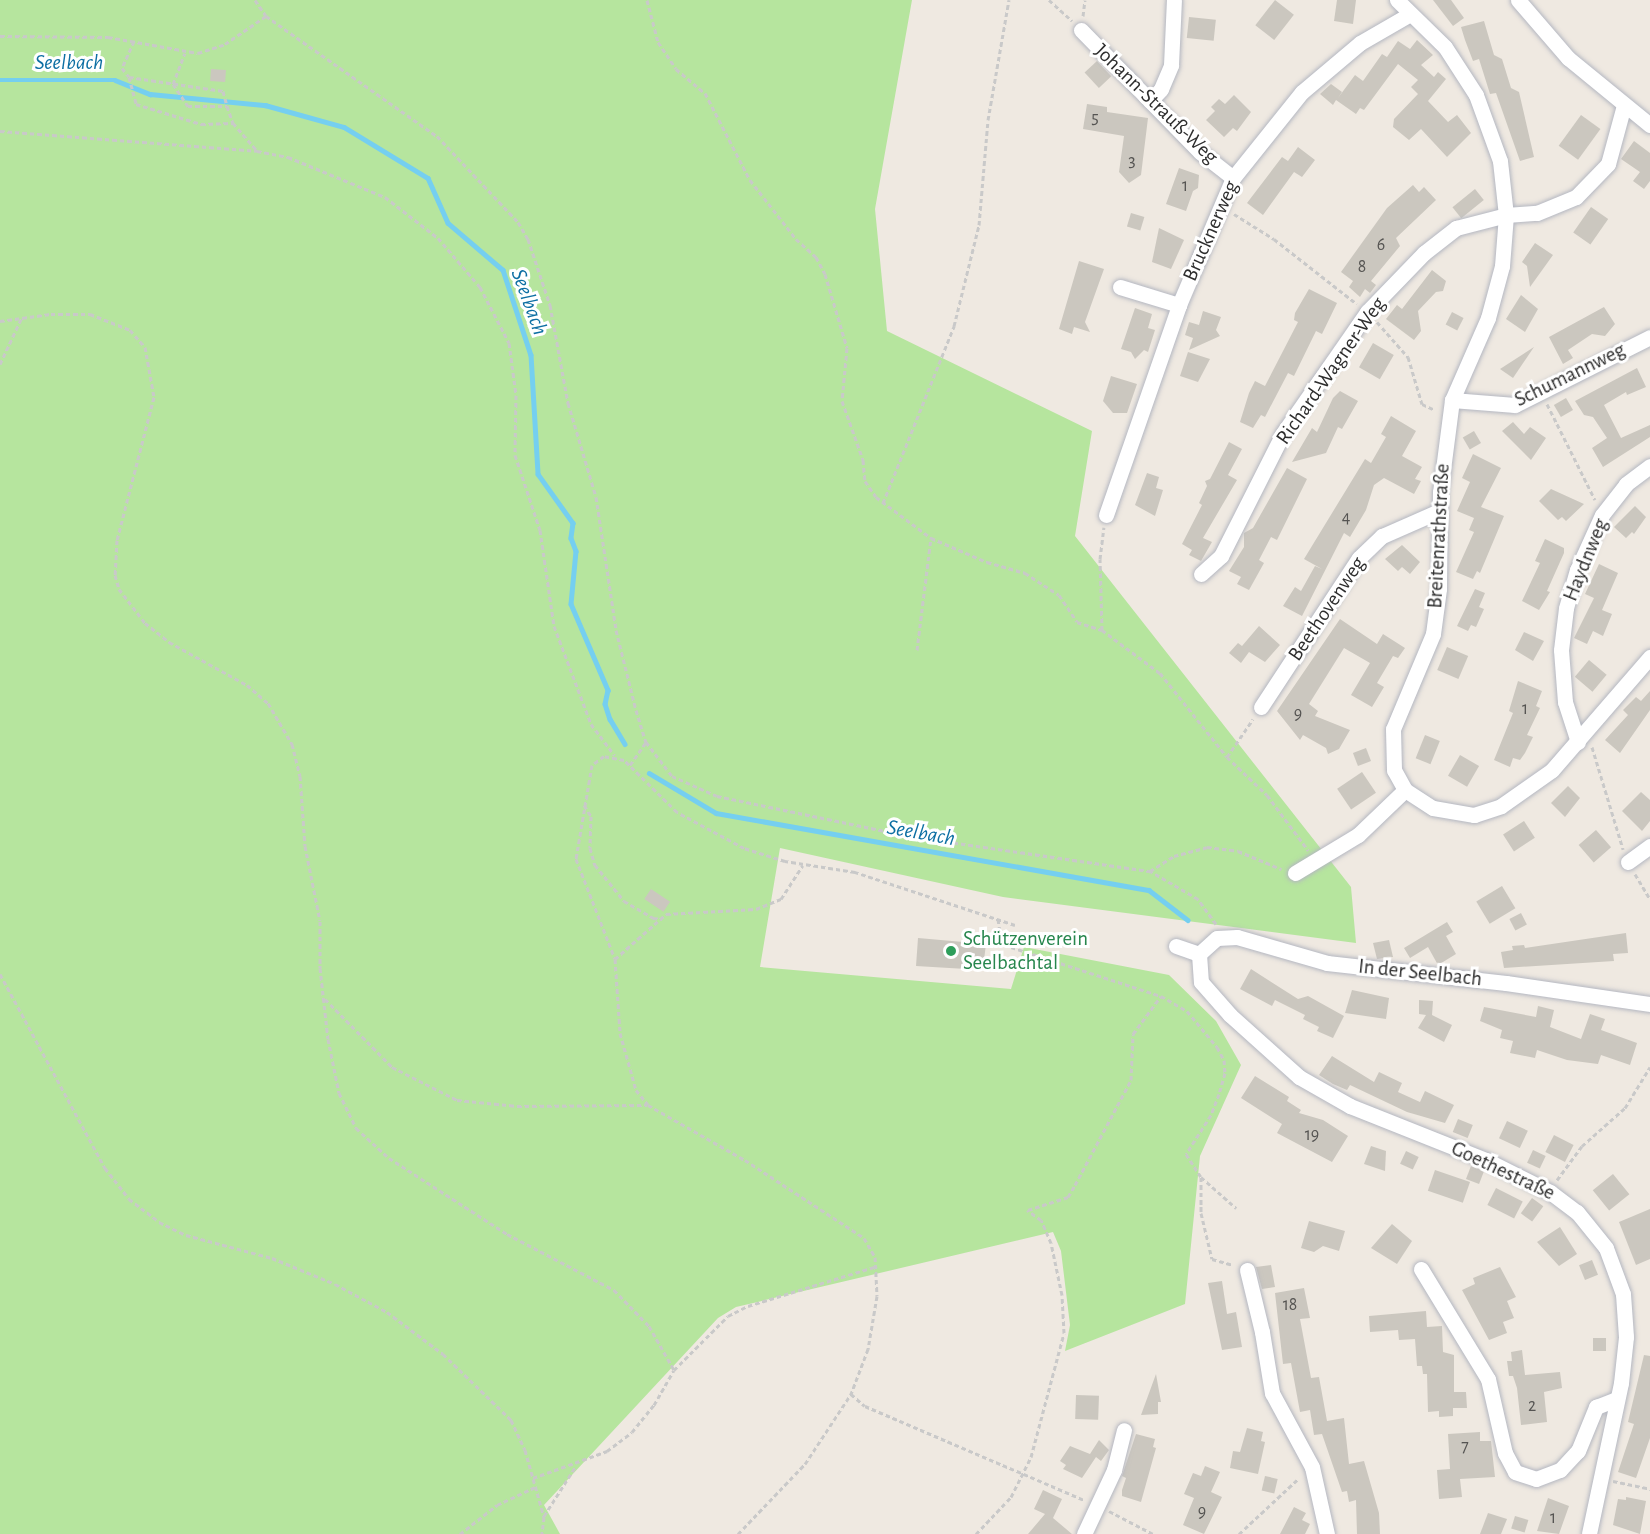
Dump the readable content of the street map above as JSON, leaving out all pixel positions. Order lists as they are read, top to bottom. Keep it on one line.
{"streets":{"street":["Johann-Strauß-Weg","Brucknerweg","Richard-Wagner-Weg","Schumannweg","Breitenrathstraße","Haydnweg","Beethovenweg","In der Seelbach","Goethestraße"]},"crossings":[["Johann-Strauß-Weg","Brucknerweg"],["Brucknerweg","Breitenrathstraße"],["Richard-Wagner-Weg","Breitenrathstraße"],["Schumannweg","Breitenrathstraße"],["Breitenrathstraße","Beethovenweg"]],"water":["Seelbach"],"places":["Schützenverein Seelbachtal"],"house_numbers":["5","3","1","6","8","4","1","9","19","18","2","7","9","1"]}
